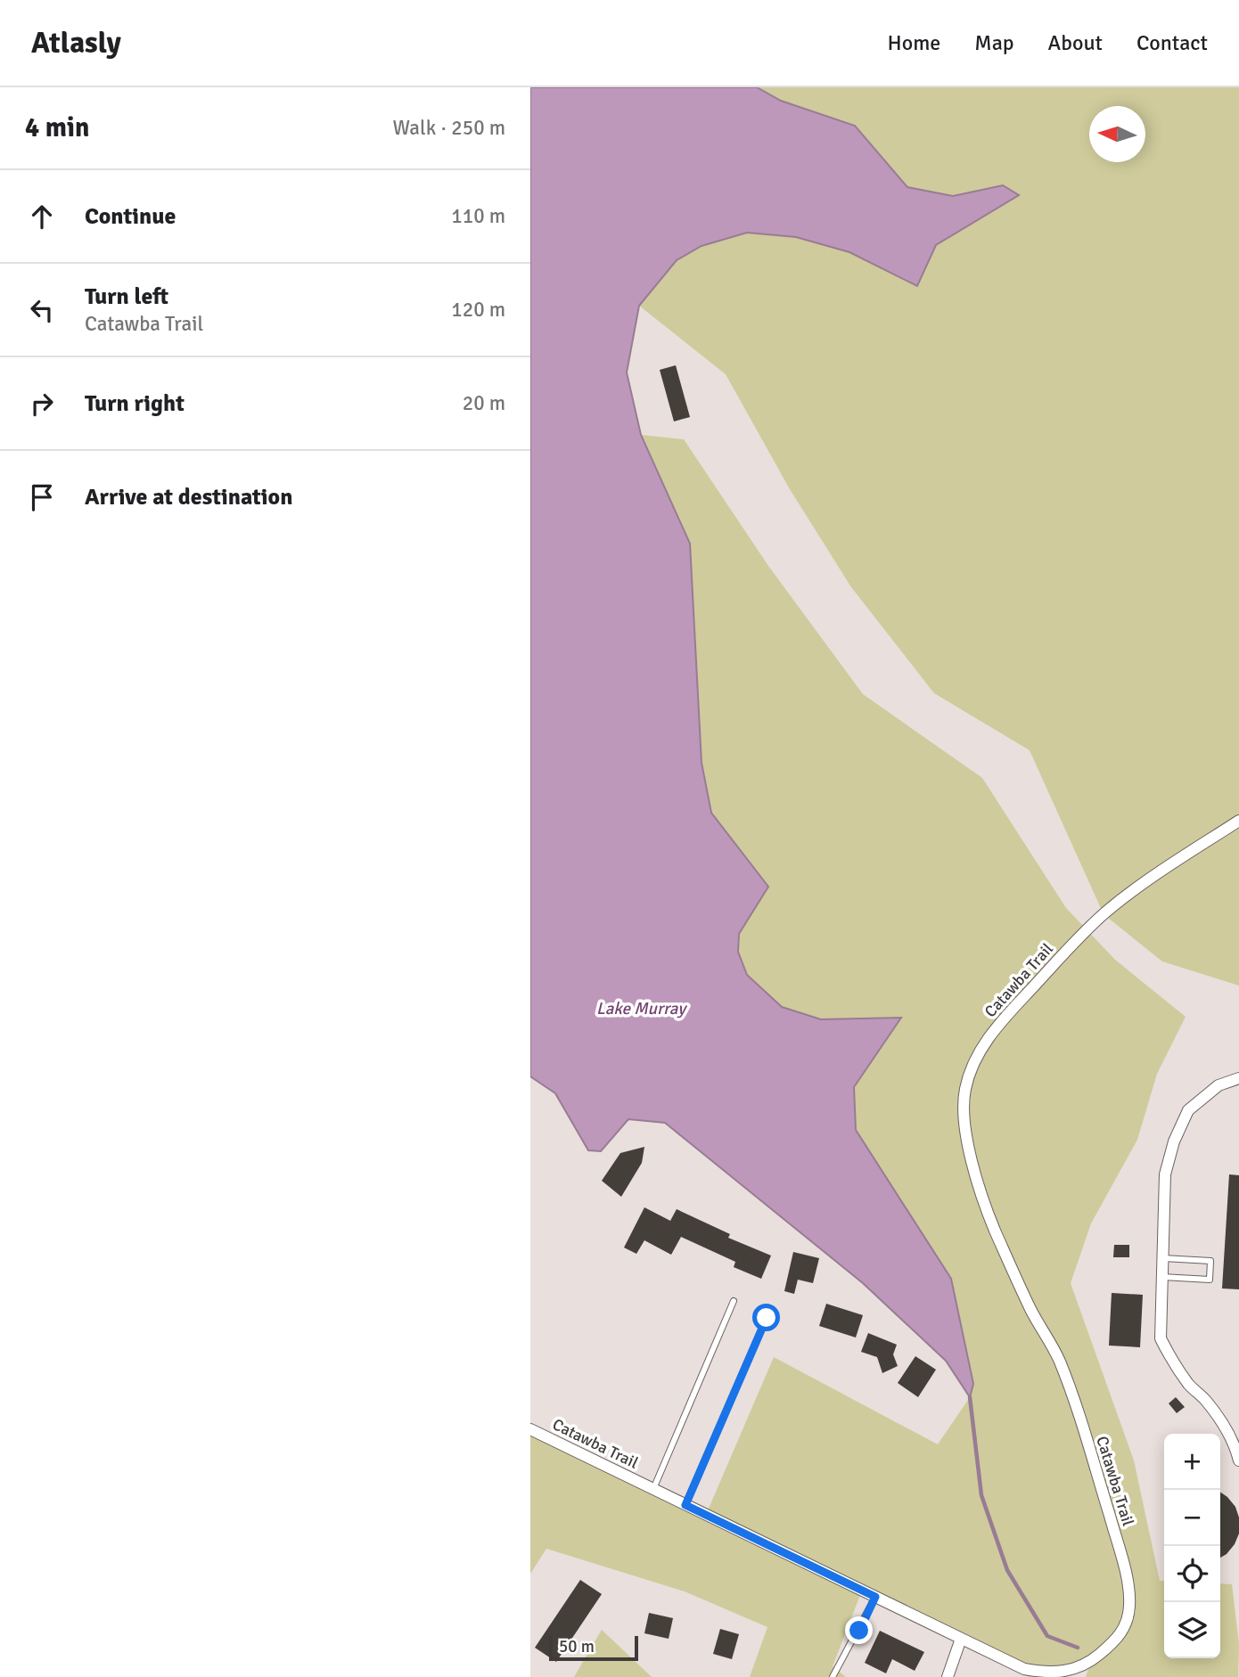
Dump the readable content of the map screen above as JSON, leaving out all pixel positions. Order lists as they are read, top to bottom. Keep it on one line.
{"streets":{"street":["Catawba Trail"]},"water":["Lake Murray"],"scale_bar":"50 m","north":"left","page":{"header":"Atlasly","nav":["Home","Map","About","Contact"],"heading":["4 min","Walk · 250 m"],"list":[["Continue","110 m"],["Turn left","Catawba Trail","120 m"],["Turn right","20 m"],"Arrive at destination"],"map_buttons":["+","−"],"scale":"50 m"}}
